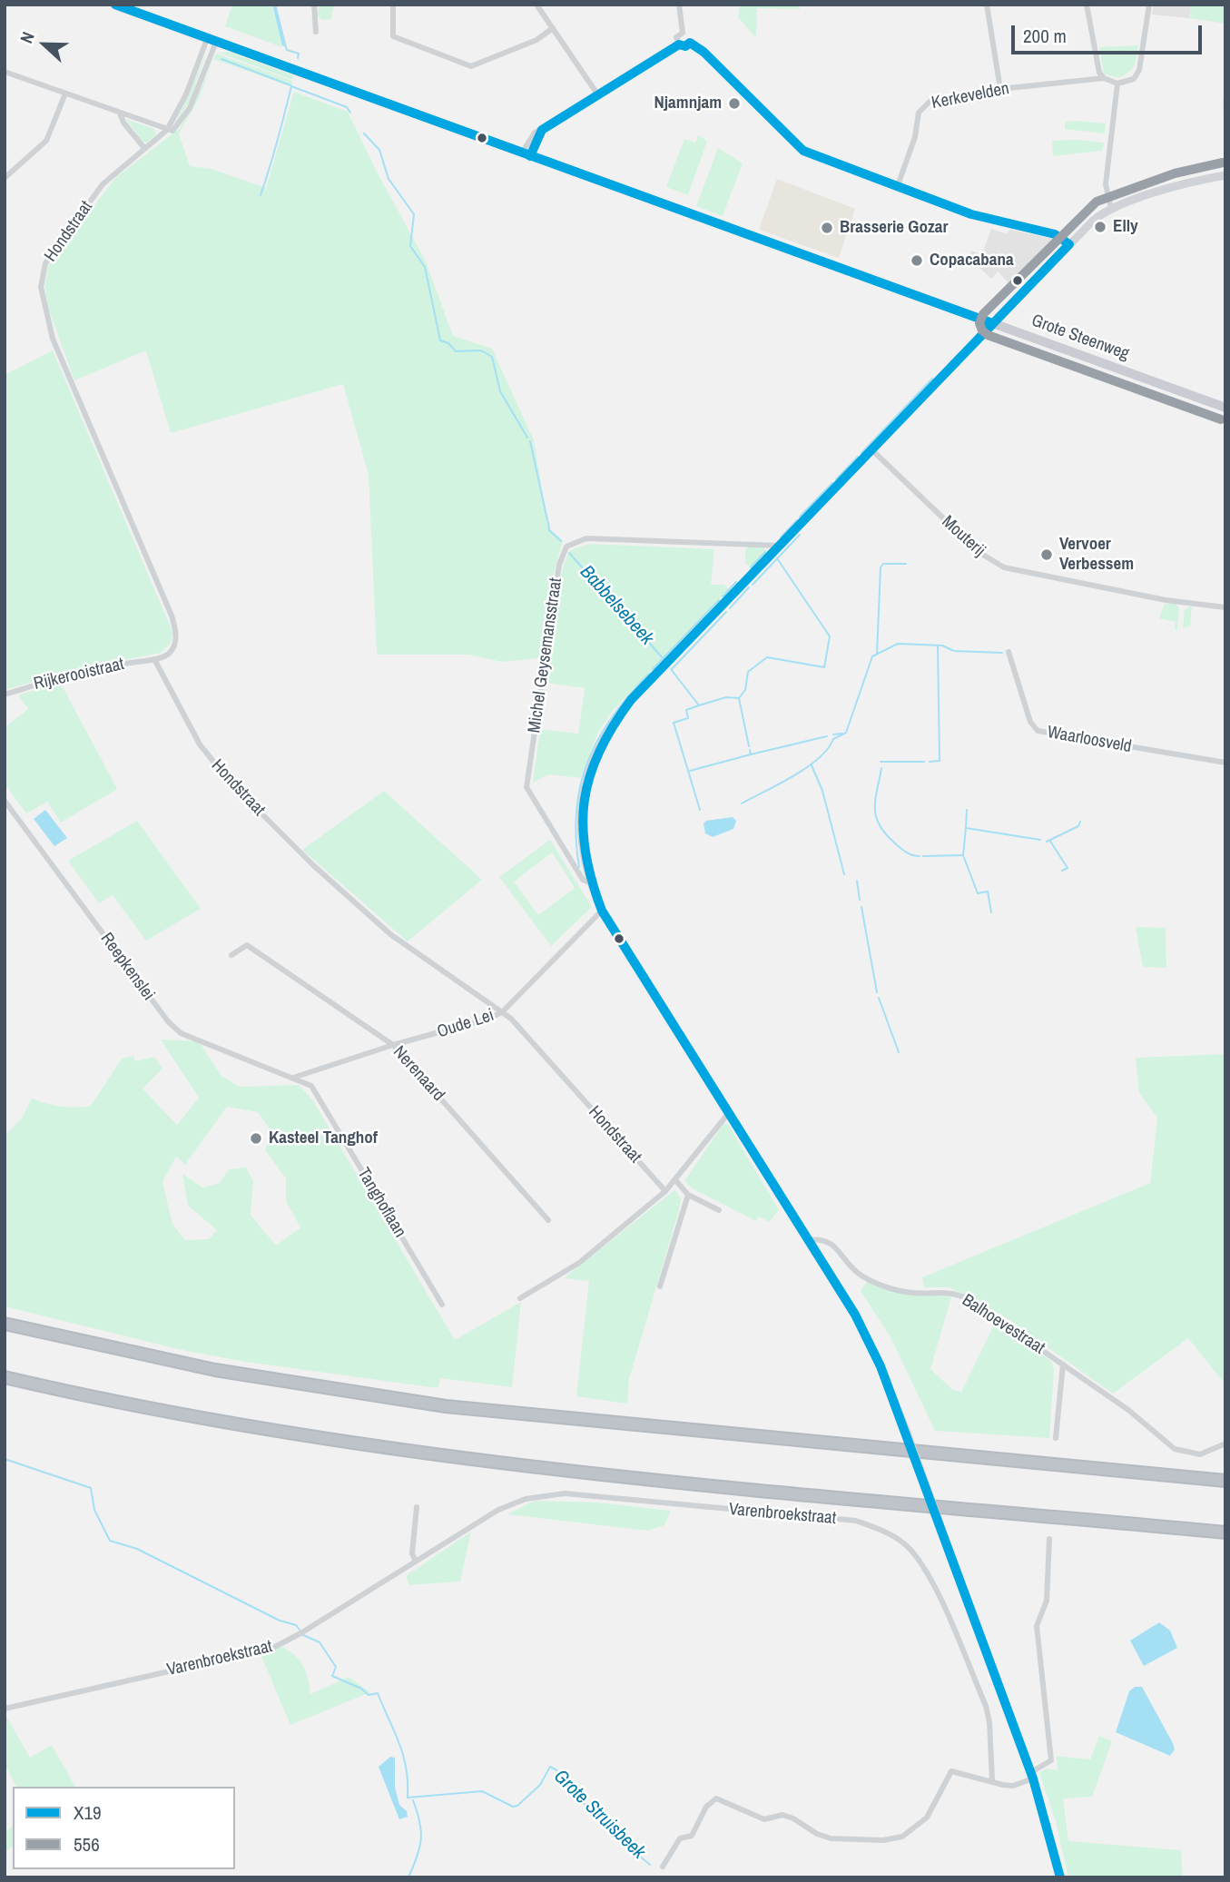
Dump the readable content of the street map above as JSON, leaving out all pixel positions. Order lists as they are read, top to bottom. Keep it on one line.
{"streets":{"main road":["Grote Steenweg"],"street":["Kerkevelden","Hondstraat","Mouterij","Michel Geysemansstraat","Rijkerooistraat","Waarloosveld","Reepkenslei","Oude Lei","Nerenaard","Tanghoflaan","Balhoevestraat","Varenbroekstraat"]},"crossings":[["Hondstraat","Grote Steenweg"],["Hondstraat","Rijkerooistraat"],["Hondstraat","Oude Lei"],["Grote Steenweg","Michel Geysemansstraat"],["Mouterij","Michel Geysemansstraat"],["Michel Geysemansstraat","Oude Lei"],["Michel Geysemansstraat","Balhoevestraat"],["Reepkenslei","Oude Lei"],["Reepkenslei","Tanghoflaan"],["Oude Lei","Nerenaard"],["Oude Lei","Tanghoflaan"]],"water":["Babbelsebeek","Grote Struisbeek"],"places":["Njamnjam","Elly","Brasserie Gozar","Copacabana","Vervoer Verbessem","Kasteel Tanghof"],"lines":["transit line X19","transit line 556"],"legend":["X19","556"],"scale_bar":"200 m","north":"left"}
